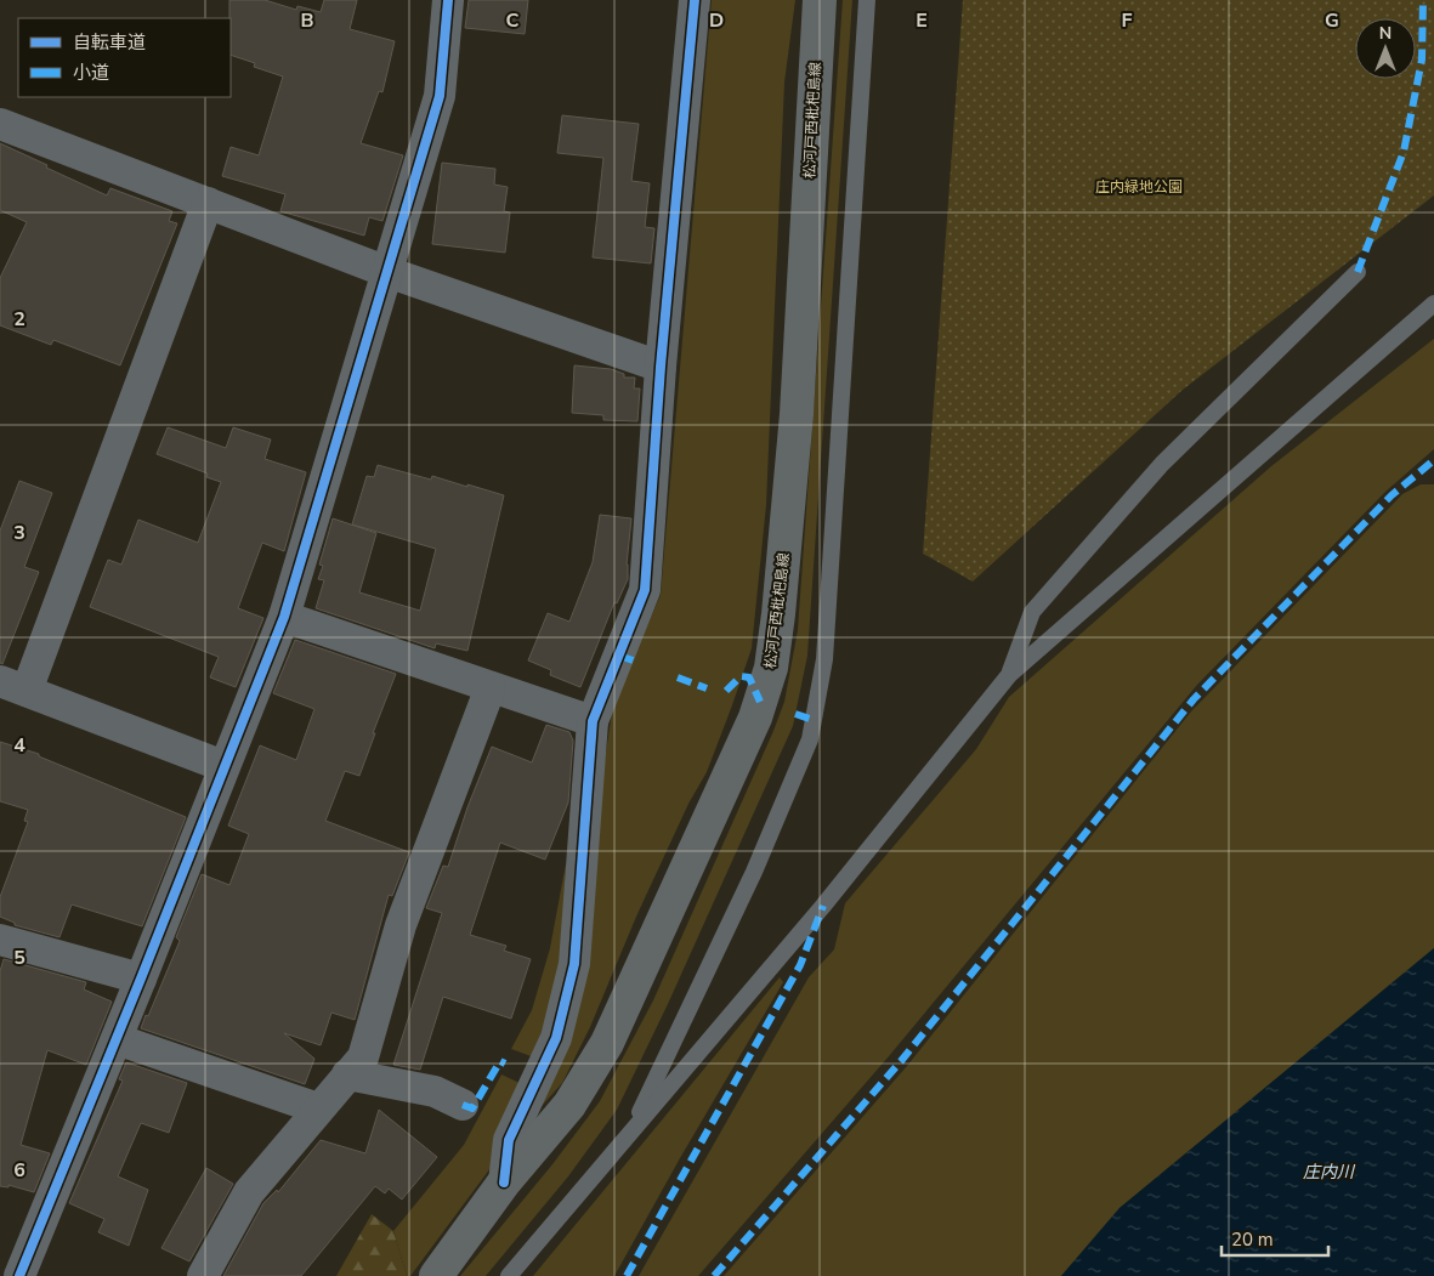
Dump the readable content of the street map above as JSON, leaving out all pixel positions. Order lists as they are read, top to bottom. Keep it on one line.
{"streets":{"main road":["松河戸西枇杷島線"]},"water":["庄内川"],"parks":["庄内緑地公園"],"legend":["自転車道","小道"],"scale_bar":"20 m","north":"top","grid":{"columns":["B","C","D","E","F","G"],"rows":["2","3","4","5","6"]}}
